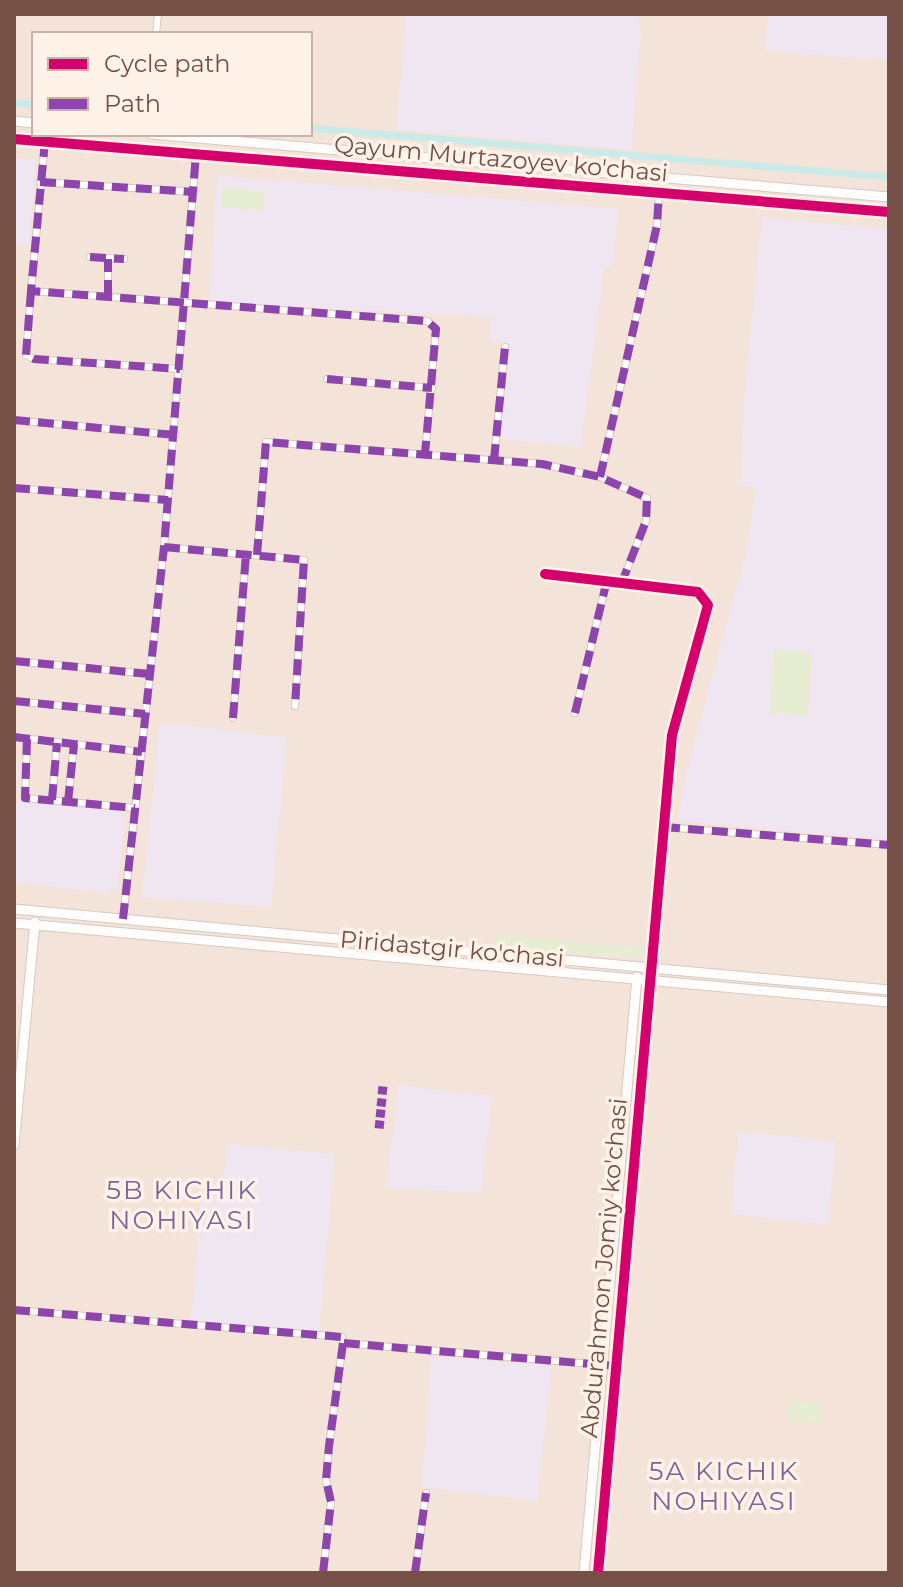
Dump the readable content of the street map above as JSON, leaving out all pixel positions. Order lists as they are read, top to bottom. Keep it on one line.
{"streets":{"street":["Qayum Murtazoyev ko'chasi","Piridastgir ko'chasi","Abdurahmon Jomiy ko'chasi"]},"crossings":[["Piridastgir ko'chasi","Abdurahmon Jomiy ko'chasi"]],"districts":["5B KICHIK NOHIYASI","5A KICHIK NOHIYASI"],"legend":["Cycle path","Path"]}
